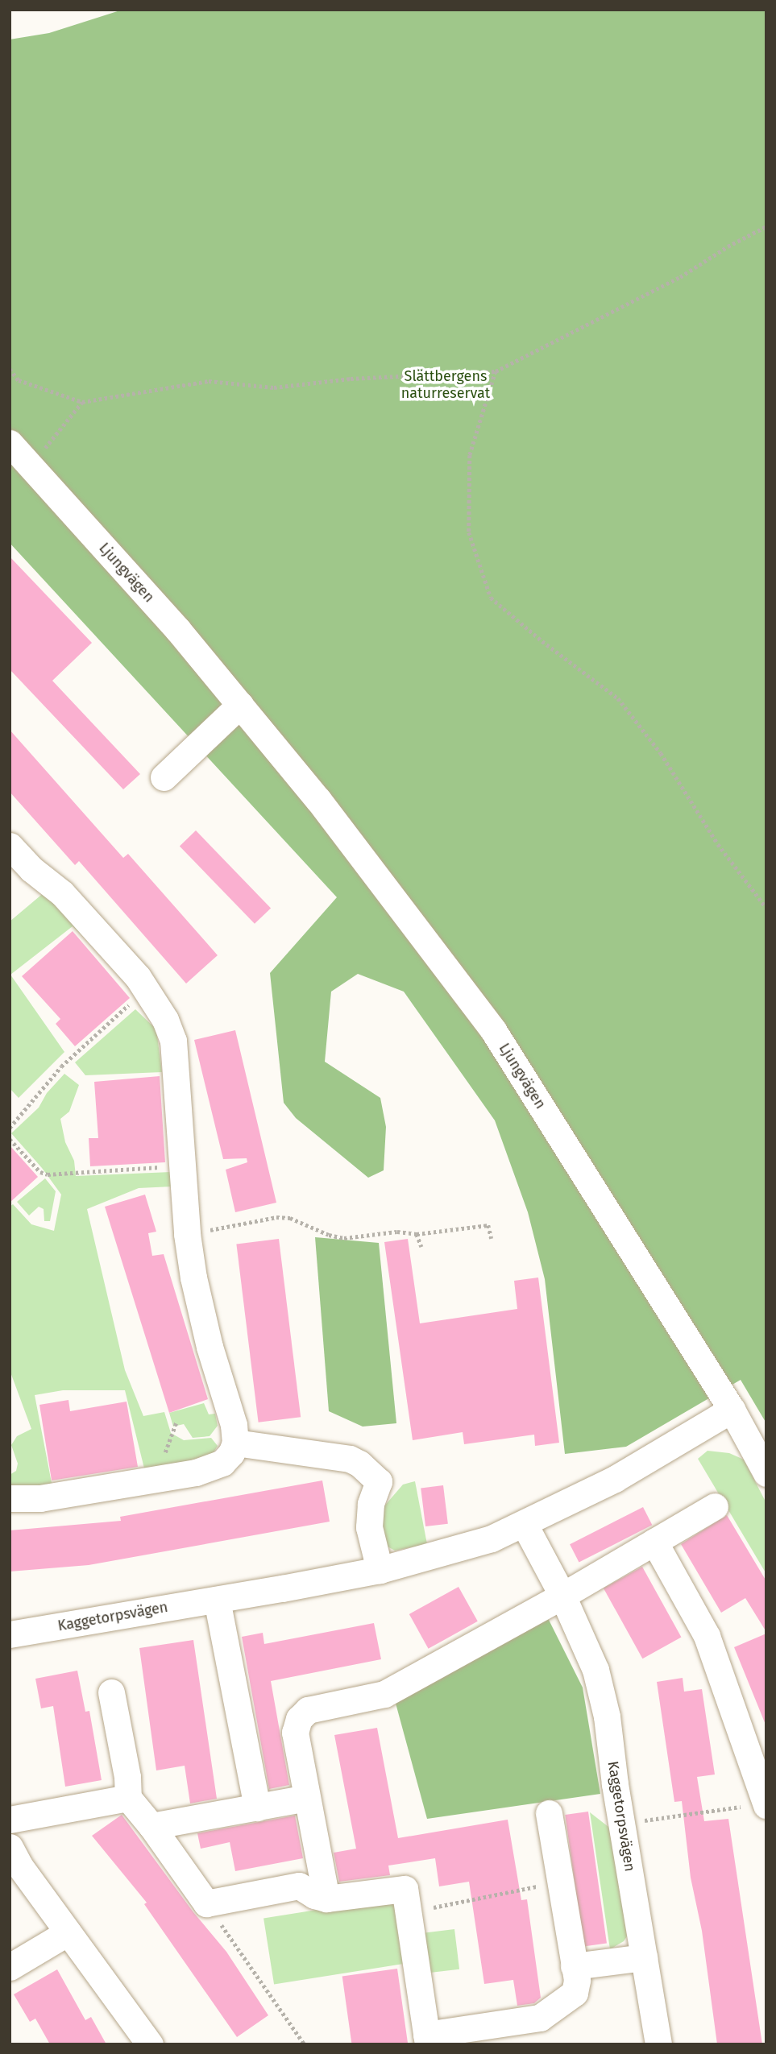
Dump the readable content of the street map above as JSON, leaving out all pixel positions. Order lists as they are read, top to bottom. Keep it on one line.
{"streets":{"street":["Ljungvägen","Kaggetorpsvägen"]},"crossings":[["Ljungvägen","Kaggetorpsvägen"]],"parks":["Slättbergens naturreservat"]}
